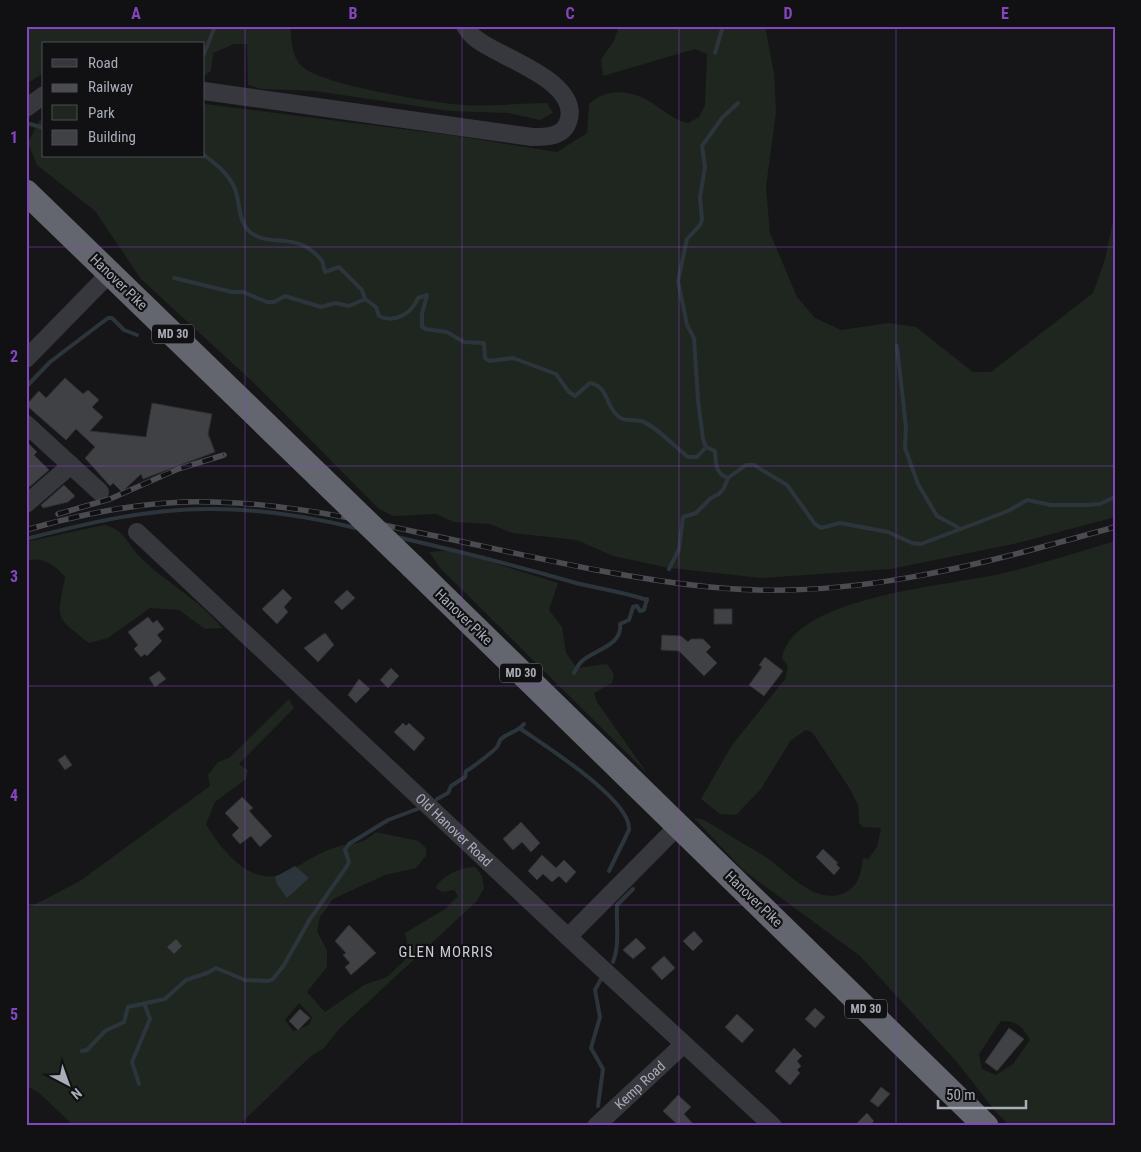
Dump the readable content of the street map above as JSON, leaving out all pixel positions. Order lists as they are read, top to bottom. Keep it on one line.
{"streets":{"highway":["Hanover Pike","MD 30"],"street":["Old Hanover Road","Kemp Road"]},"crossings":[["Old Hanover Road","Kemp Road"]],"districts":["GLEN MORRIS"],"legend":["Road","Railway","Park","Building"],"scale_bar":"50 m","north":"bottom right","grid":{"columns":["A","B","C","D","E"],"rows":["1","2","3","4","5"]}}
